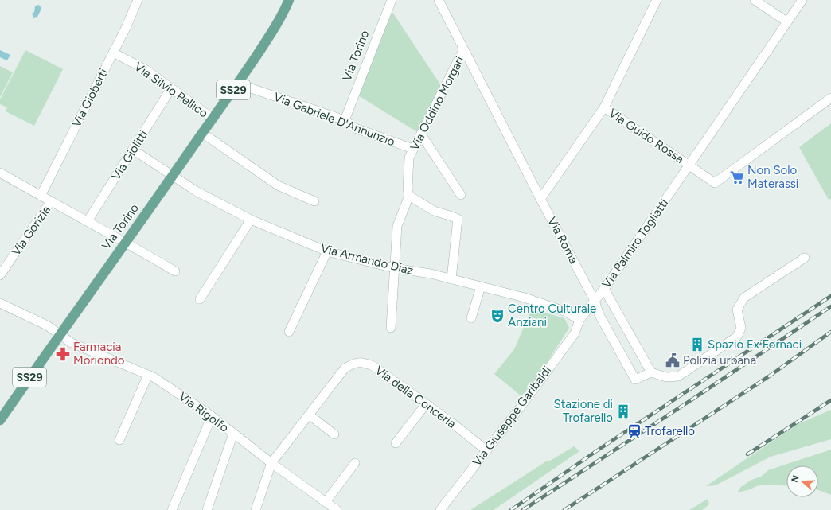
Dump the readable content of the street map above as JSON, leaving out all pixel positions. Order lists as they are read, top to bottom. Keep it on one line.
{"streets":{"main road":["Via Torino","SS29"],"street":["Via Silvio Pellico","Via Gioberti","Via Oddino Morgari","Via Gabriele D'Annunzio","Via Guido Rossa","Via Giolitti","Via Gorizia","Via Roma","Via Palmiro Togliatti","Via Armando Diaz","Via della Conceria","Via Rigolfo","Via Giuseppe Garibaldi"]},"crossings":[["Via Torino","Via Silvio Pellico"],["Via Torino","SS29"],["Via Torino","Via Gabriele D'Annunzio"],["Via Torino","Via Armando Diaz"],["Via Torino","Via Rigolfo"],["Via Silvio Pellico","Via Gioberti"],["Via Silvio Pellico","Via Giolitti"],["SS29","Via Rigolfo"],["Via Oddino Morgari","Via Gabriele D'Annunzio"],["Via Oddino Morgari","Via Roma"],["Via Oddino Morgari","Via Armando Diaz"],["Via Guido Rossa","Via Palmiro Togliatti"],["Via Giolitti","Via Armando Diaz"],["Via Roma","Via Palmiro Togliatti"],["Via Palmiro Togliatti","Via Armando Diaz"],["Via Palmiro Togliatti","Via Giuseppe Garibaldi"],["Via Armando Diaz","Via Giuseppe Garibaldi"],["Via della Conceria","Via Rigolfo"],["Via della Conceria","Via Giuseppe Garibaldi"]],"places":{"supermarket":["Non Solo Materassi"],"theatre":["Centro Culturale Anziani"],"building":["Spazio Ex Fornaci","Stazione di Trofarello"],"pharmacy":["Farmacia Moriondo"],"public building":["Polizia urbana"],"station":["Trofarello"]},"north":"left"}
